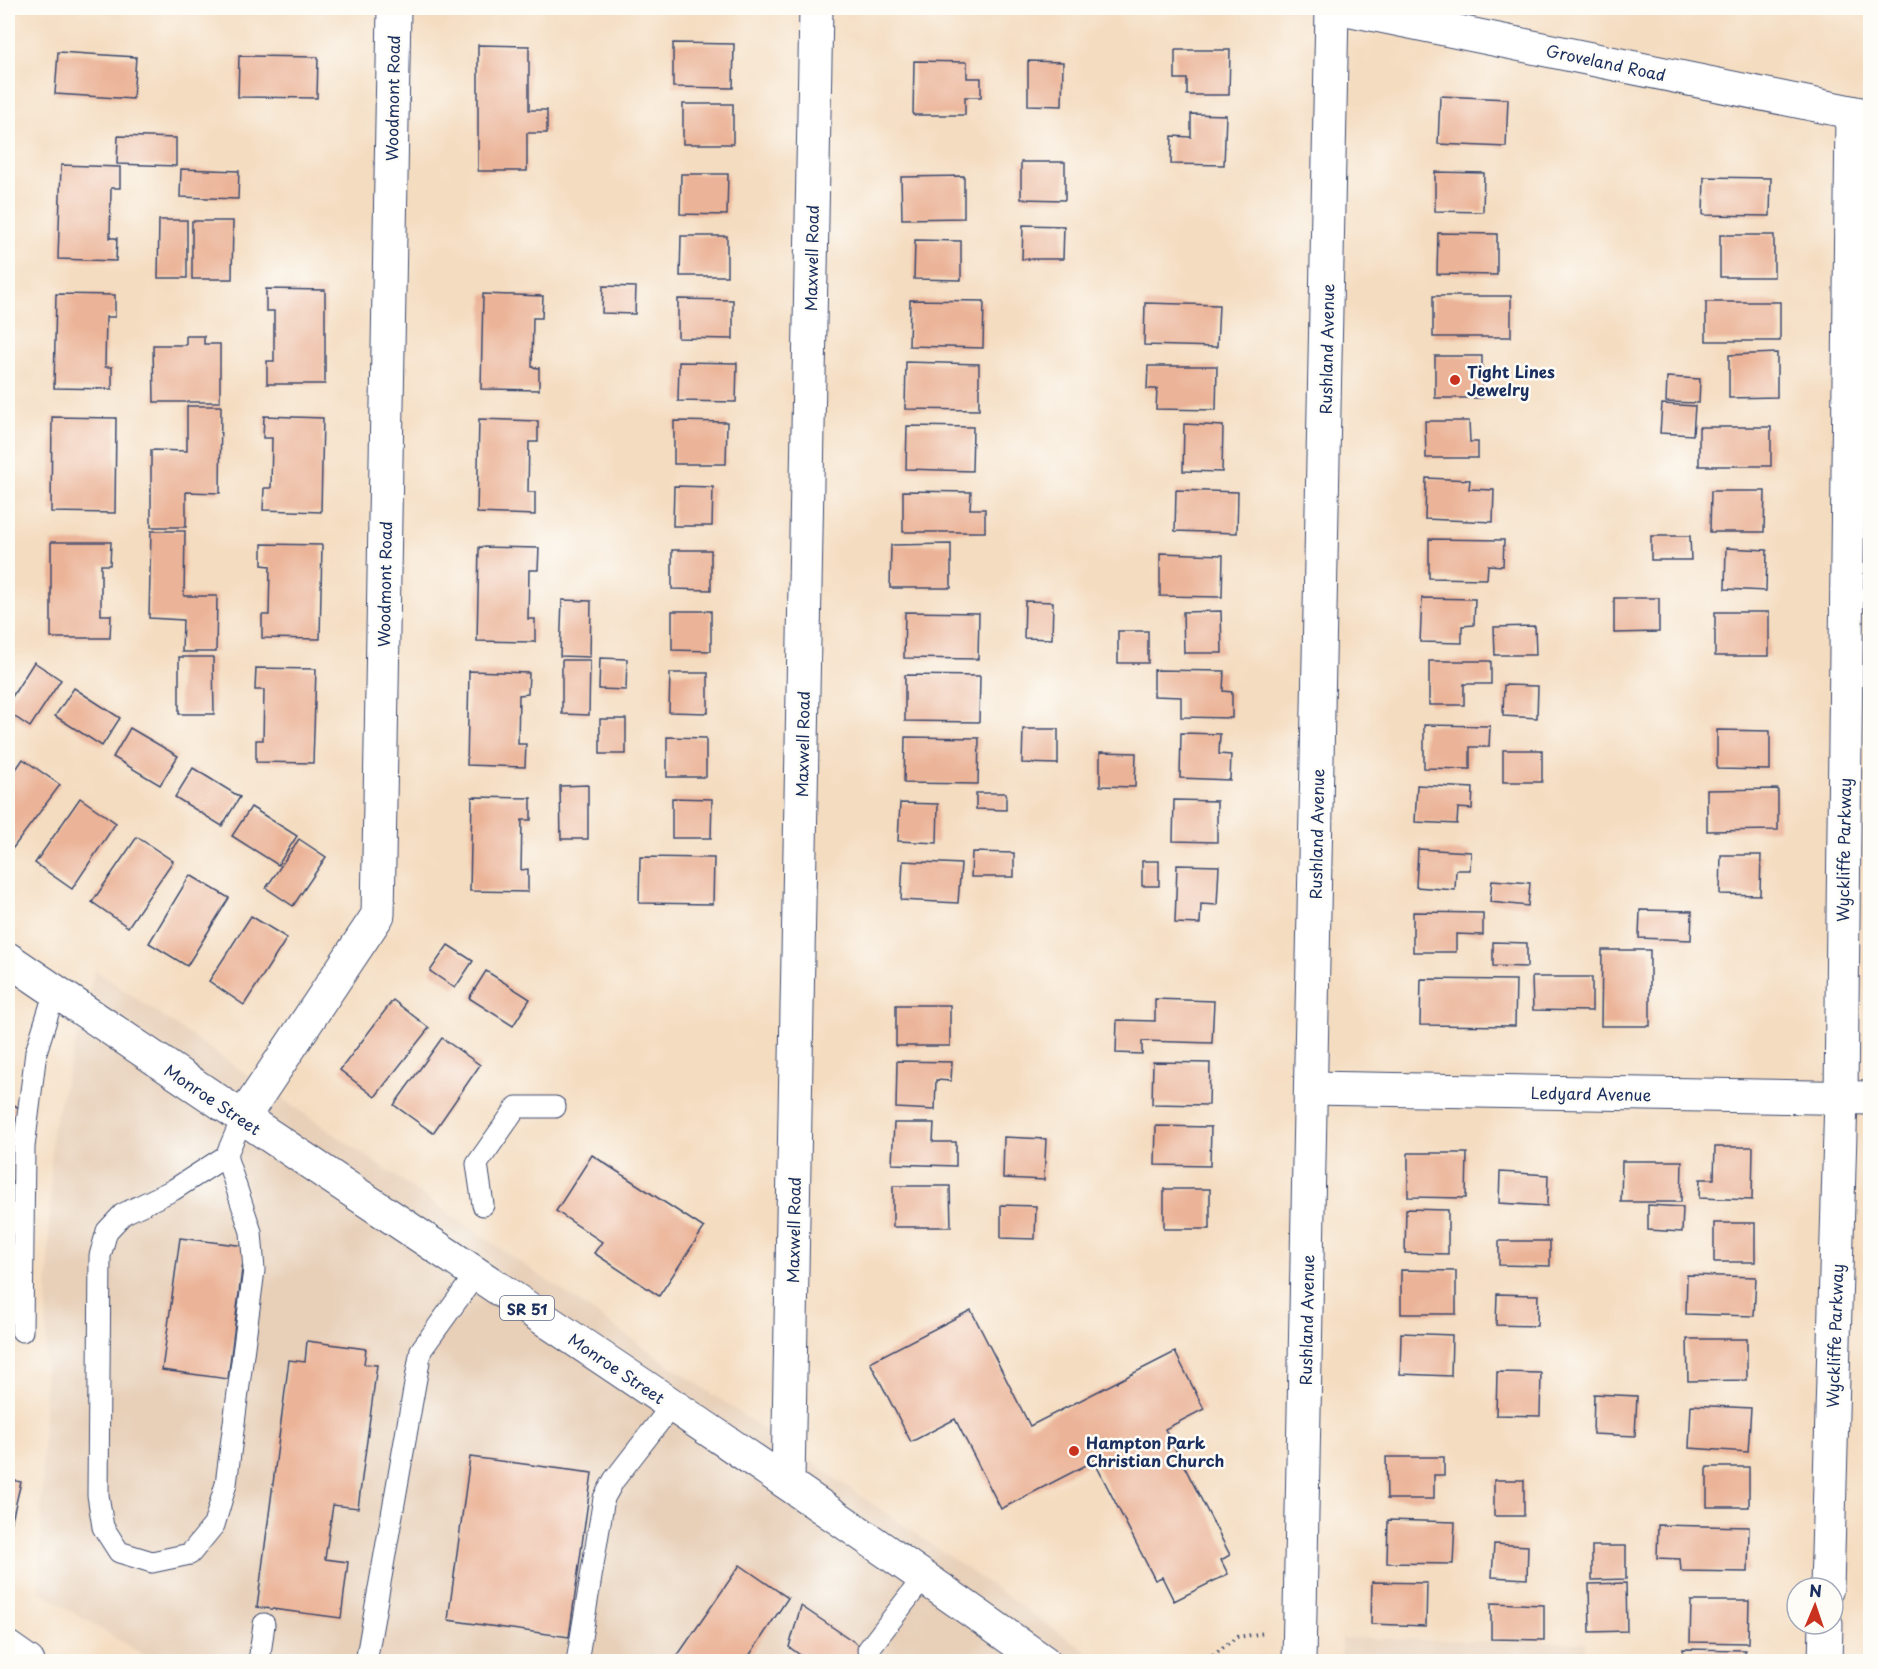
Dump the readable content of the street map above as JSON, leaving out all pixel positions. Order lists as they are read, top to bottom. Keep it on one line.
{"streets":{"street":["Groveland Road","Woodmont Road","Maxwell Road","Rushland Avenue","Wyckliffe Parkway","Ledyard Avenue","Monroe Street","SR 51"]},"crossings":[["Groveland Road","Wyckliffe Parkway"],["Woodmont Road","Monroe Street"],["Maxwell Road","Monroe Street"],["Rushland Avenue","Ledyard Avenue"],["Wyckliffe Parkway","Ledyard Avenue"]],"places":["Tight Lines Jewelry","Hampton Park Christian Church"],"north":"top"}
